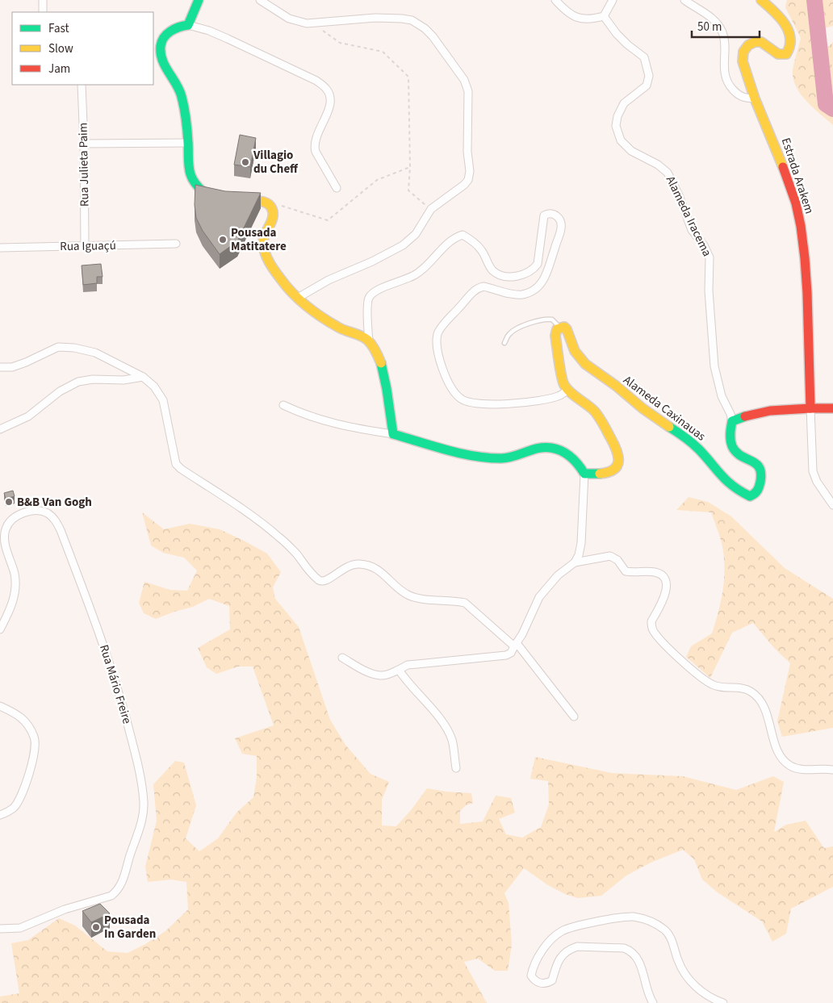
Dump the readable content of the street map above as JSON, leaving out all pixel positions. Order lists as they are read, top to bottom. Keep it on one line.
{"streets":{"street":["Rua Julieta Paim","Estrada Arakem","Alameda Iracema","Rua Iguaçú","Alameda Caxinauas","Rua Mário Freire"]},"crossings":[["Rua Julieta Paim","Rua Iguaçú"],["Alameda Iracema","Alameda Caxinauas"]],"places":["Villagio du Cheff","Pousada Matitatere","B&B Van Gogh","Pousada In Garden"],"legend":["Fast","Slow","Jam"],"scale_bar":"50 m"}
